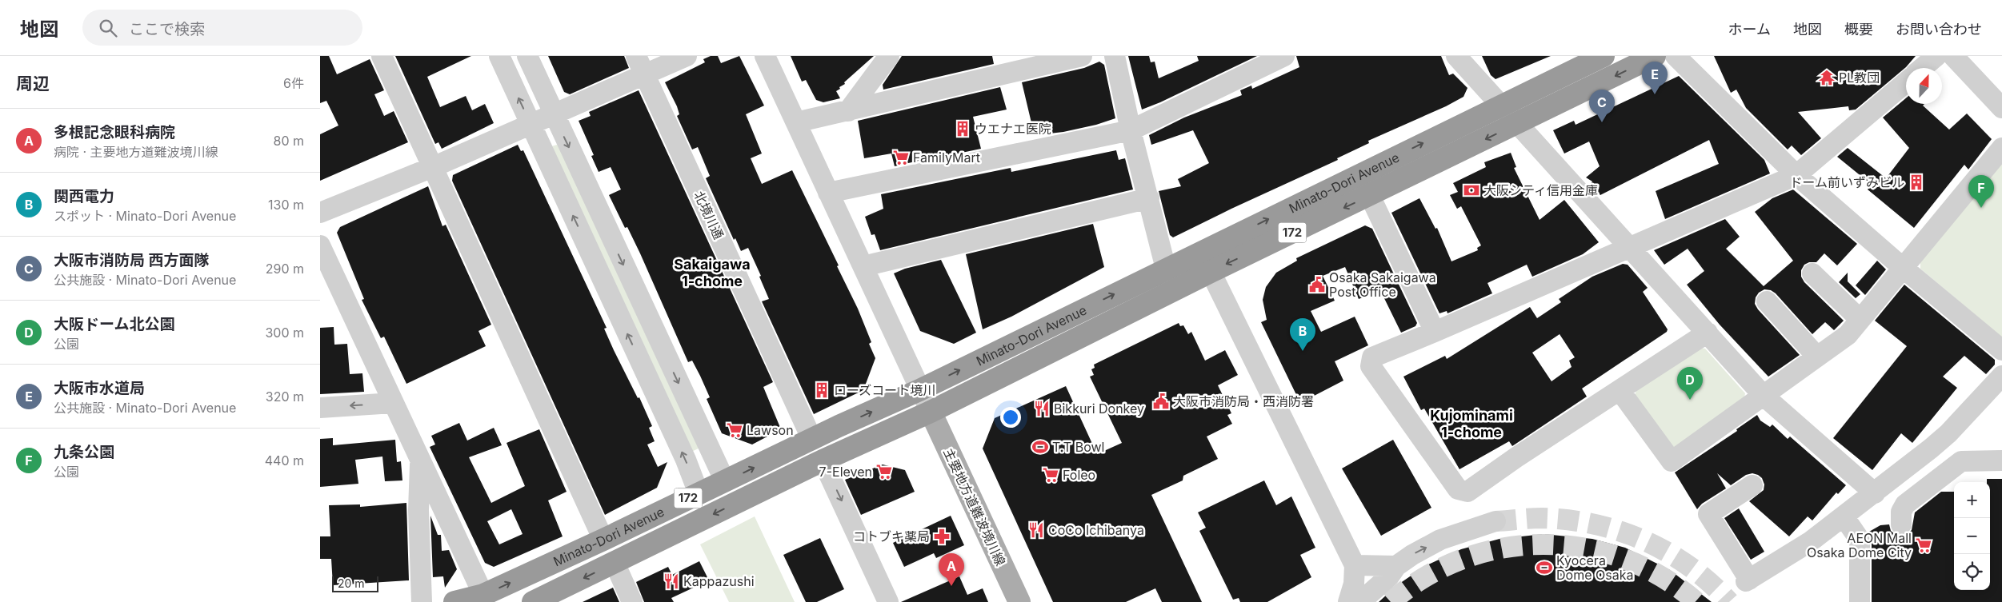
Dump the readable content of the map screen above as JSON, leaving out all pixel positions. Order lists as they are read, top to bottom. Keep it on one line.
{"streets":{"highway":["Minato-Dori Avenue","172"],"main road":["主要地方道難波境川線"],"street":["北境川通"]},"crossings":[["Minato-Dori Avenue","北境川通"],["Minato-Dori Avenue","主要地方道難波境川線"]],"districts":["Sakaigawa 1-chome","Kujominami 1-chome"],"places":{"temple":["PL教団"],"building":["ウエナエ医院","ドーム前いずみビル","ローズコート境川"],"supermarket":["FamilyMart","Lawson","7-Eleven","Foleo","AEON Mall Osaka Dome City"],"bank":["大阪シティ信用金庫"],"public building":["Osaka Sakaigawa Post Office","大阪市消防局・西消防署"],"restaurant":["Bikkuri Donkey","CoCo Ichibanya","Kappazushi"],"sports":["T.T Bowl","Kyocera Dome Osaka"],"pharmacy":["コトブキ薬局"]},"scale_bar":"20 m","north":"top","page":{"header":"地図","search":"ここで検索","nav":["ホーム","地図","概要","お問い合わせ"],"heading":["周辺","6件"],"pins":["E","C","F","B","D","A"],"list":[{"mark":"A","name":"多根記念眼科病院","note":"病院 · 主要地方道難波境川線","value":"80 m"},{"mark":"B","name":"関西電力","note":"スポット · Minato-Dori Avenue","value":"130 m"},{"mark":"C","name":"大阪市消防局 西方面隊","note":"公共施設 · Minato-Dori Avenue","value":"290 m"},{"mark":"D","name":"大阪ドーム北公園","note":"公園","value":"300 m"},{"mark":"E","name":"大阪市水道局","note":"公共施設 · Minato-Dori Avenue","value":"320 m"},{"mark":"F","name":"九条公園","note":"公園","value":"440 m"}],"map_buttons":["+","−"],"scale":"20 m"}}
